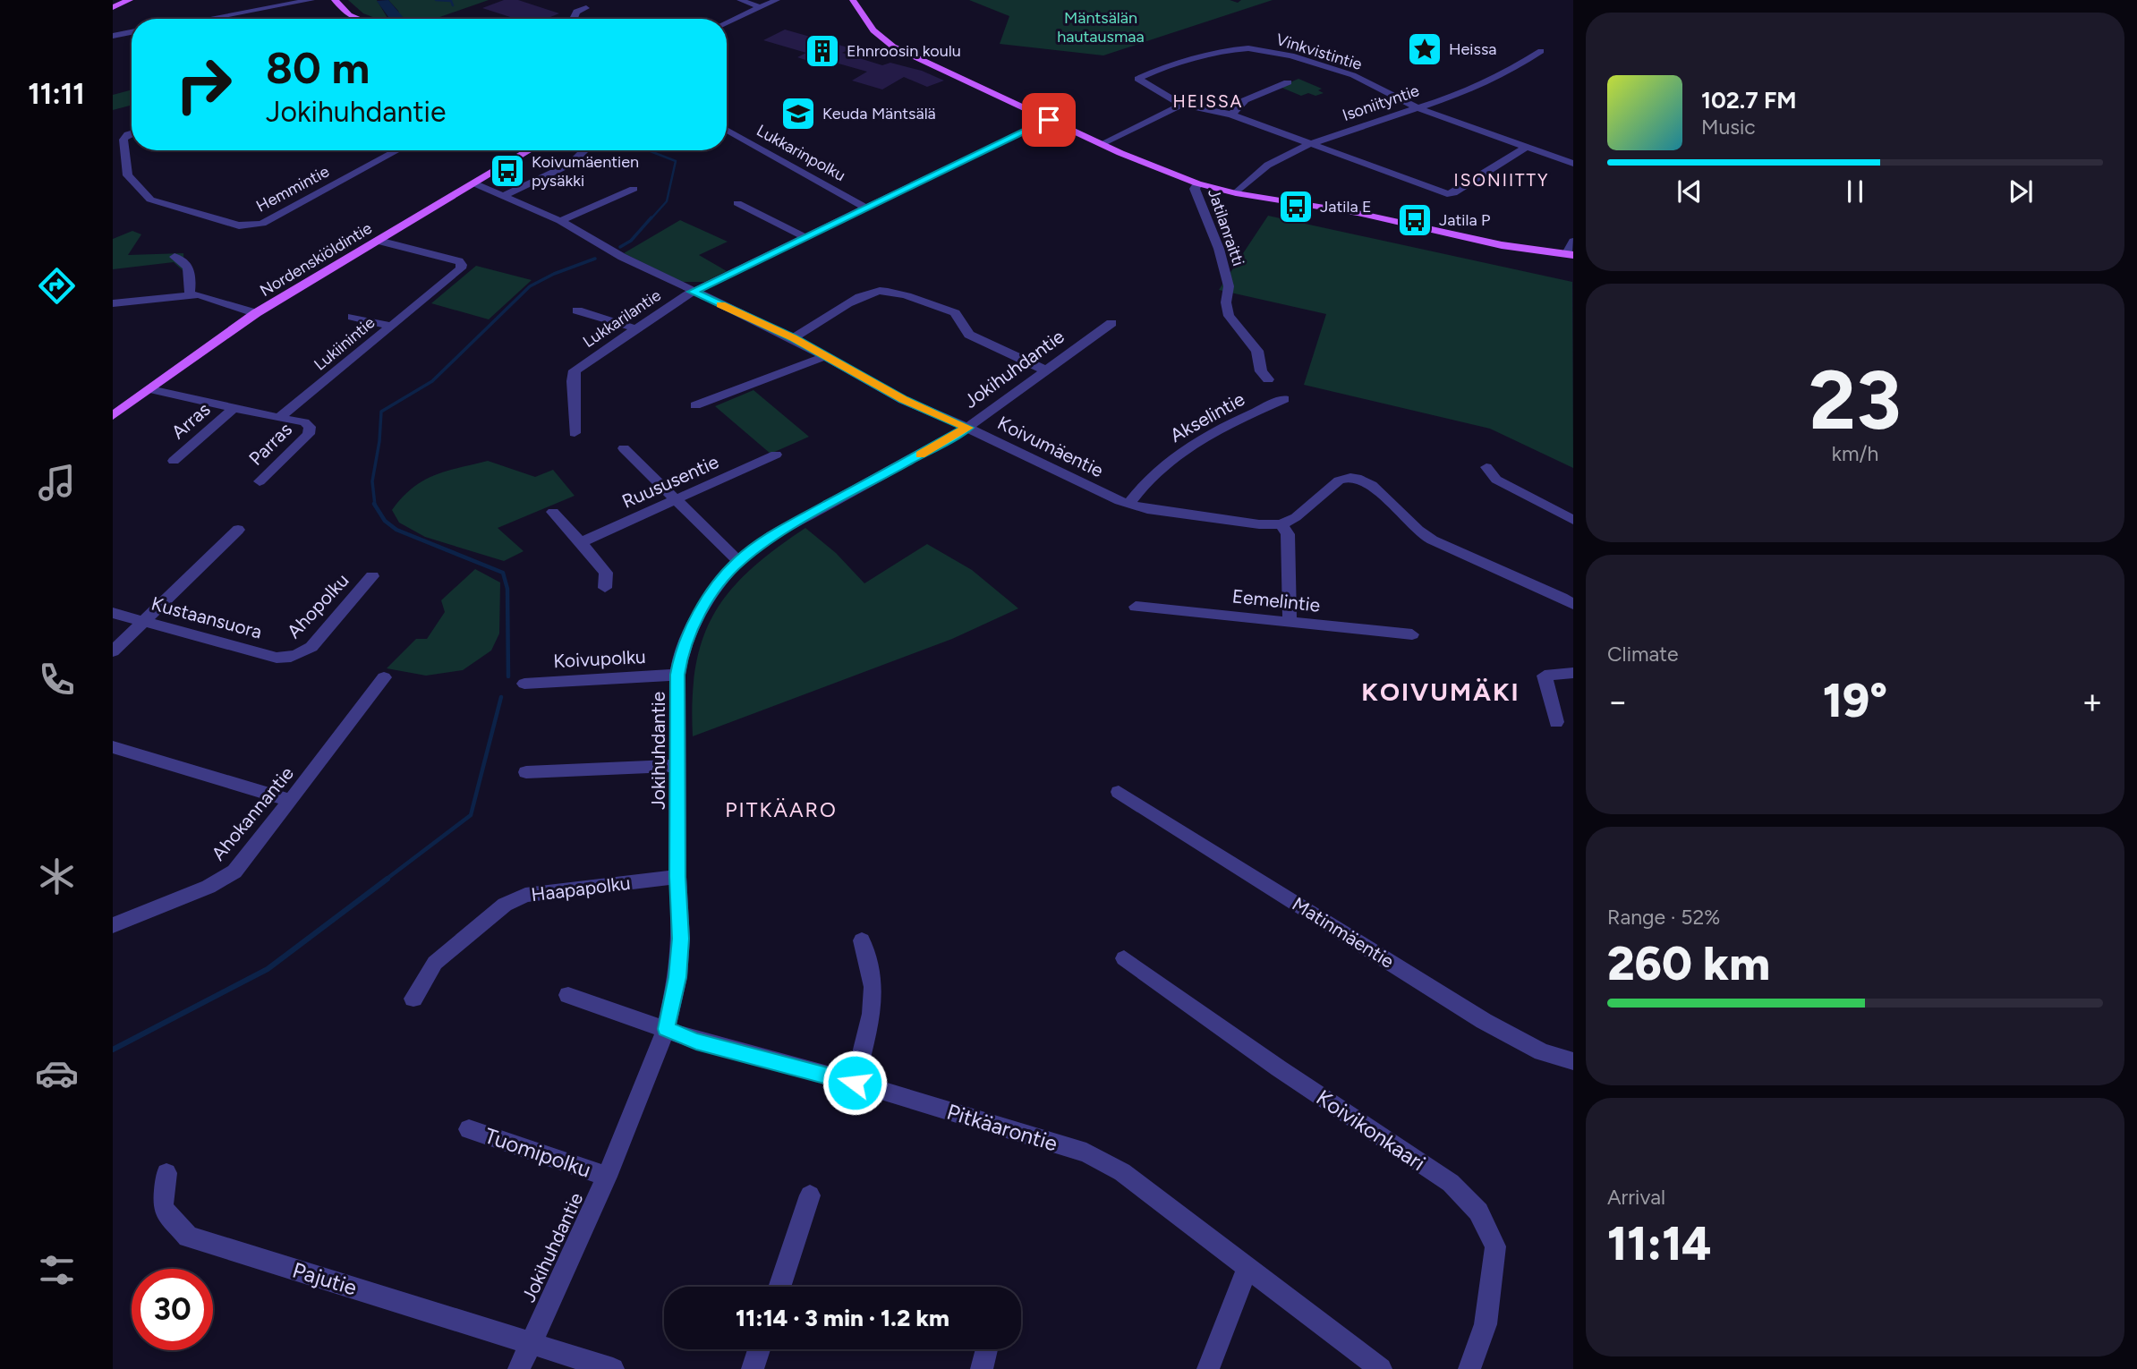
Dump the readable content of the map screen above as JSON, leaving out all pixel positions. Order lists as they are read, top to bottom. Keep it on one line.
{"streets":{"main road":["Nordenskiöldintie"],"street":["Vinkvistintie","Isoniityntie","Lukkarinpolku","Hemmintie","Jatilanraitti","Lukkarilantie","Lukiinintie","Jokihuhdantie","Akselintie","Arras","Parras","Koivumäentie","Ruususentie","Eemelintie","Ahopolku","Kustaansuora","Koivupolku","Ahokannantie","Haapapolku","Matinmäentie","Pitkäarontie","Koivikonkaari","Tuomipolku","Pajutie"]},"crossings":[["Vinkvistintie","Isoniityntie"],["Lukkarinpolku","Lukkarilantie"],["Nordenskiöldintie","Lukiinintie"],["Nordenskiöldintie","Koivumäentie"],["Lukkarilantie","Koivumäentie"],["Lukiinintie","Parras"],["Jokihuhdantie","Koivumäentie"],["Jokihuhdantie","Koivupolku"],["Jokihuhdantie","Haapapolku"],["Jokihuhdantie","Pitkäarontie"],["Jokihuhdantie","Tuomipolku"],["Jokihuhdantie","Pajutie"],["Akselintie","Koivumäentie"],["Ahopolku","Kustaansuora"]],"districts":["HEISSA","ISONIITTY","KOIVUMÄKI","PITKÄARO"],"parks":["Mäntsälän hautausmaa"],"places":{"place":["Heissa"],"building":["Ehnroosin koulu"],"school or university":["Keuda Mäntsälä"],"bus stop":["Koivumäentien pysäkki","Jatila E","Jatila P"]},"page":{"tabs":"11:11","turn":["80 m","Jokihuhdantie"],"song":["102.7 FM","Music"],"tile":[["23","km/h"],"Climate",["Range · 52%","260 km"],["Arrival","11:14"]],"heat":["−","19°","+"],"limit":"30","trip":"11:14 · 3 min · 1.2 km"}}
